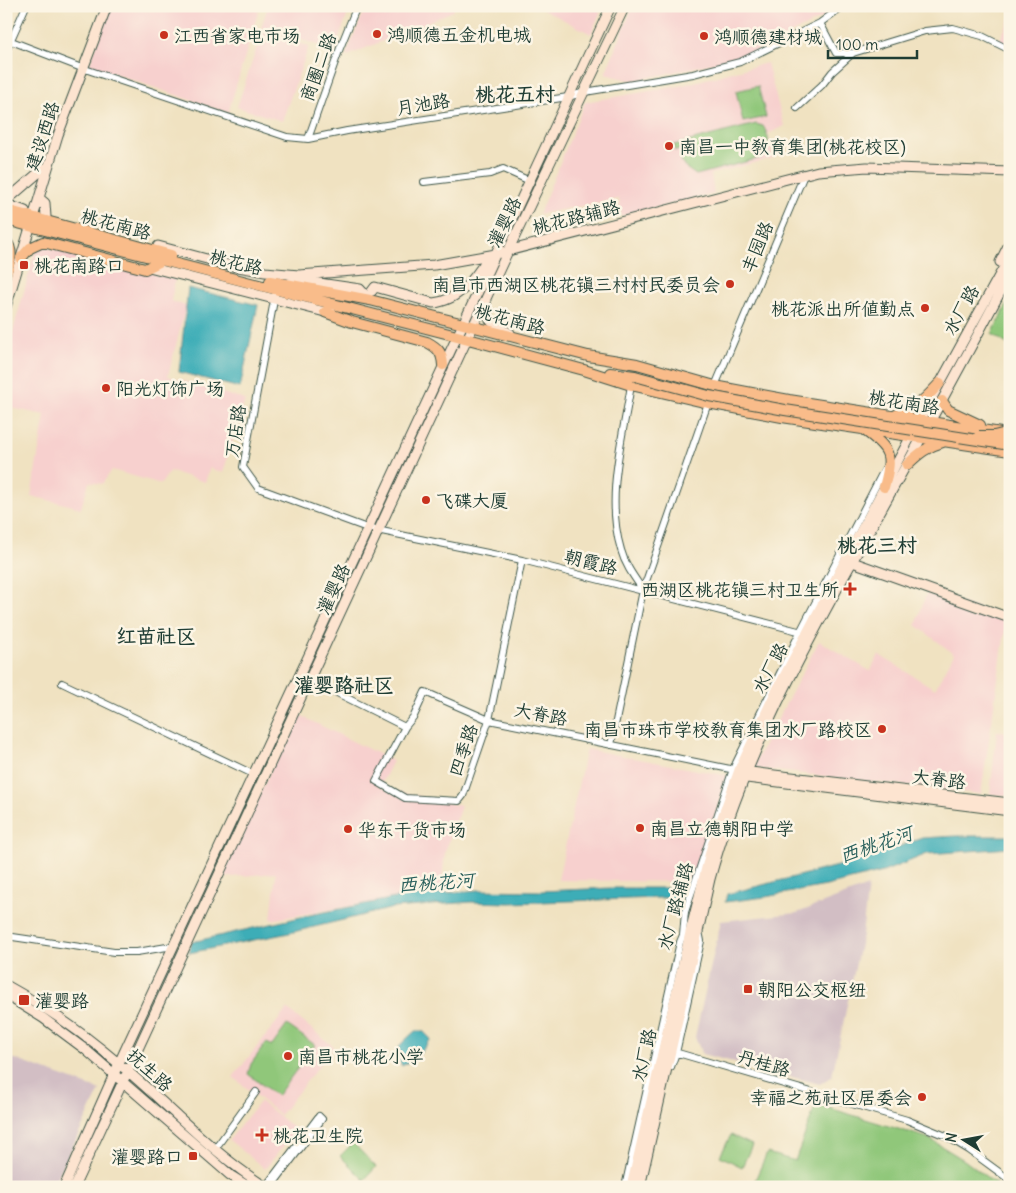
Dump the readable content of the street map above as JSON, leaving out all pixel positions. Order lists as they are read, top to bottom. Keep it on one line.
{"streets":{"main road":["建设西路","桃花路辅路","灌婴路","桃花南路","桃花路","水厂路","大脊路","抚生路"],"street":["商圈二路","月池路","丰园路","万店路","朝霞路","四季路","水厂路辅路","丹桂路"]},"crossings":[["商圈二路","月池路"],["月池路","建设西路"],["月池路","灌婴路"],["建设西路","桃花路辅路"],["建设西路","桃花南路"],["桃花路辅路","灌婴路"],["桃花路辅路","桃花南路"],["桃花路辅路","丰园路"],["灌婴路","桃花南路"],["灌婴路","桃花路"],["灌婴路","万店路"],["灌婴路","朝霞路"],["灌婴路","抚生路"],["桃花南路","丰园路"],["桃花南路","桃花路"],["桃花南路","水厂路"],["桃花路","万店路"],["水厂路","朝霞路"],["水厂路","大脊路"],["水厂路","水厂路辅路"],["水厂路","丹桂路"],["万店路","朝霞路"],["朝霞路","四季路"],["大脊路","四季路"],["大脊路","水厂路辅路"]],"districts":["桃花五村","桃花三村","红苗社区","灌婴路社区"],"water":["西桃花河"],"places":{"other":["鸿顺德五金机电城","江西省家电市场","鸿顺德建材城","南昌一中教育集团(桃花校区)","南昌市西湖区桃花镇三村村民委员会","桃花派出所值勤点","阳光灯饰广场","飞碟大厦","南昌市珠市学校教育集团水厂路校区","南昌立德朝阳中学","华东干货市场","南昌市桃花小学","幸福之苑社区居委会"],"transit":["桃花南路口","朝阳公交枢纽","灌婴路","灌婴路口"],"health":["西湖区桃花镇三村卫生所","桃花卫生院"]},"scale_bar":"100 m","north":"left"}
